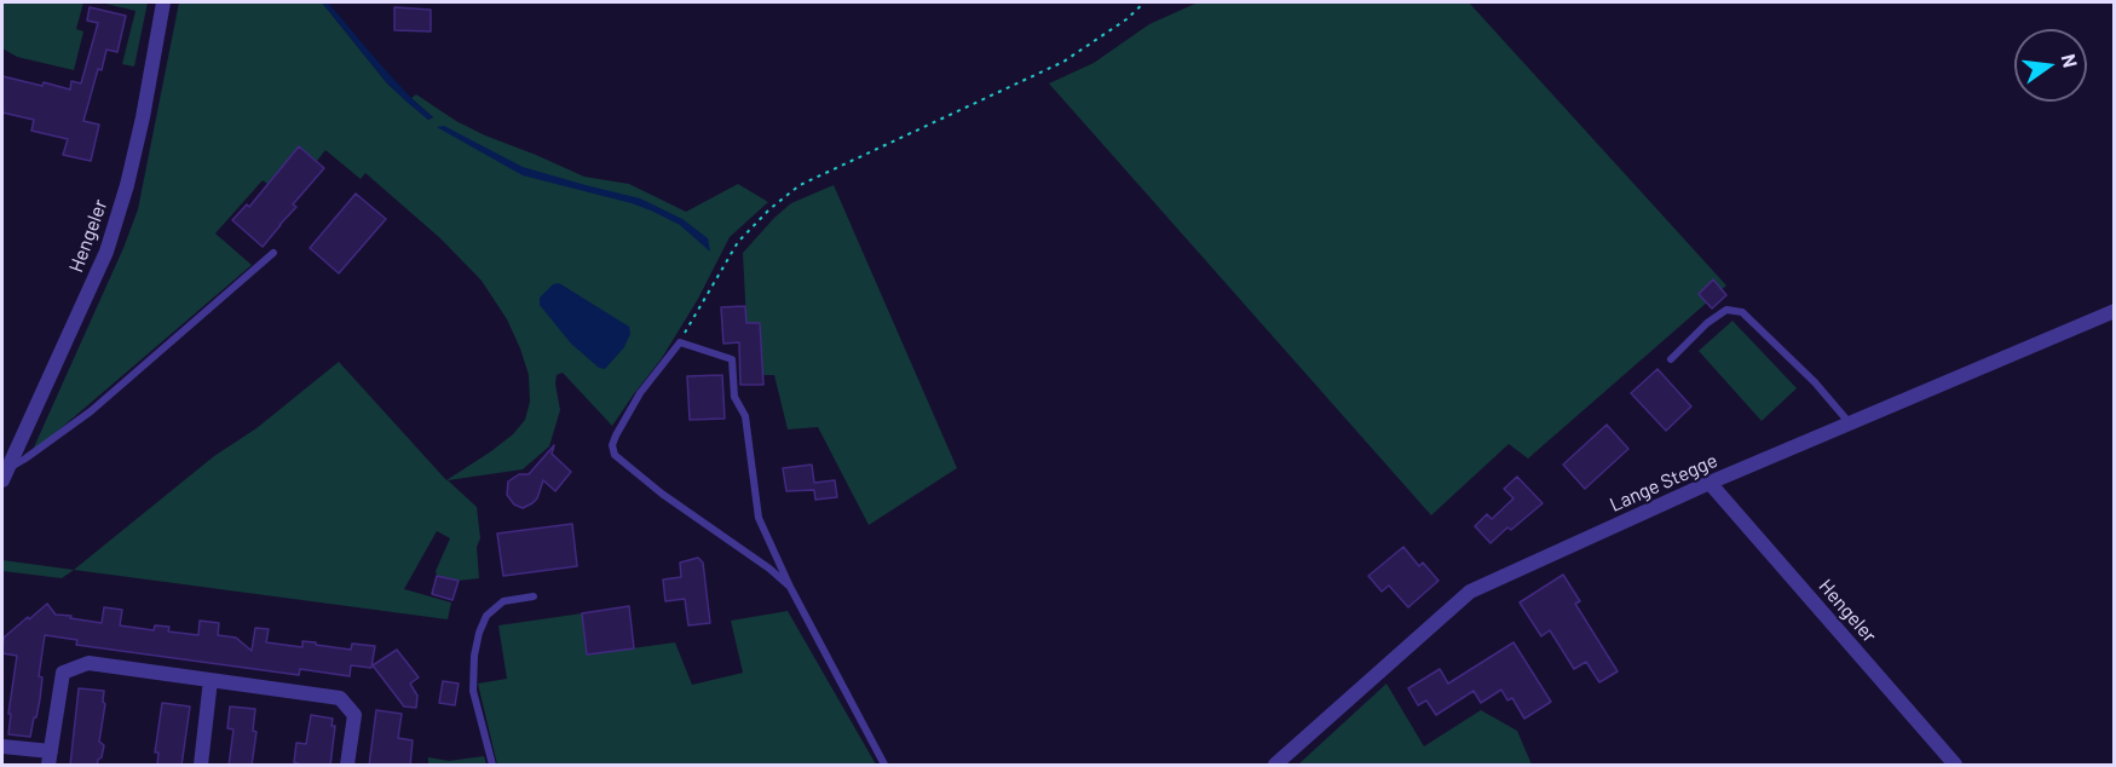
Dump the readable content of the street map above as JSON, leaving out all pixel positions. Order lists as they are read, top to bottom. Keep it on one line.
{"streets":{"street":["Hengeler","Lange Stegge"]},"crossings":[["Hengeler","Lange Stegge"]],"north":"right"}
